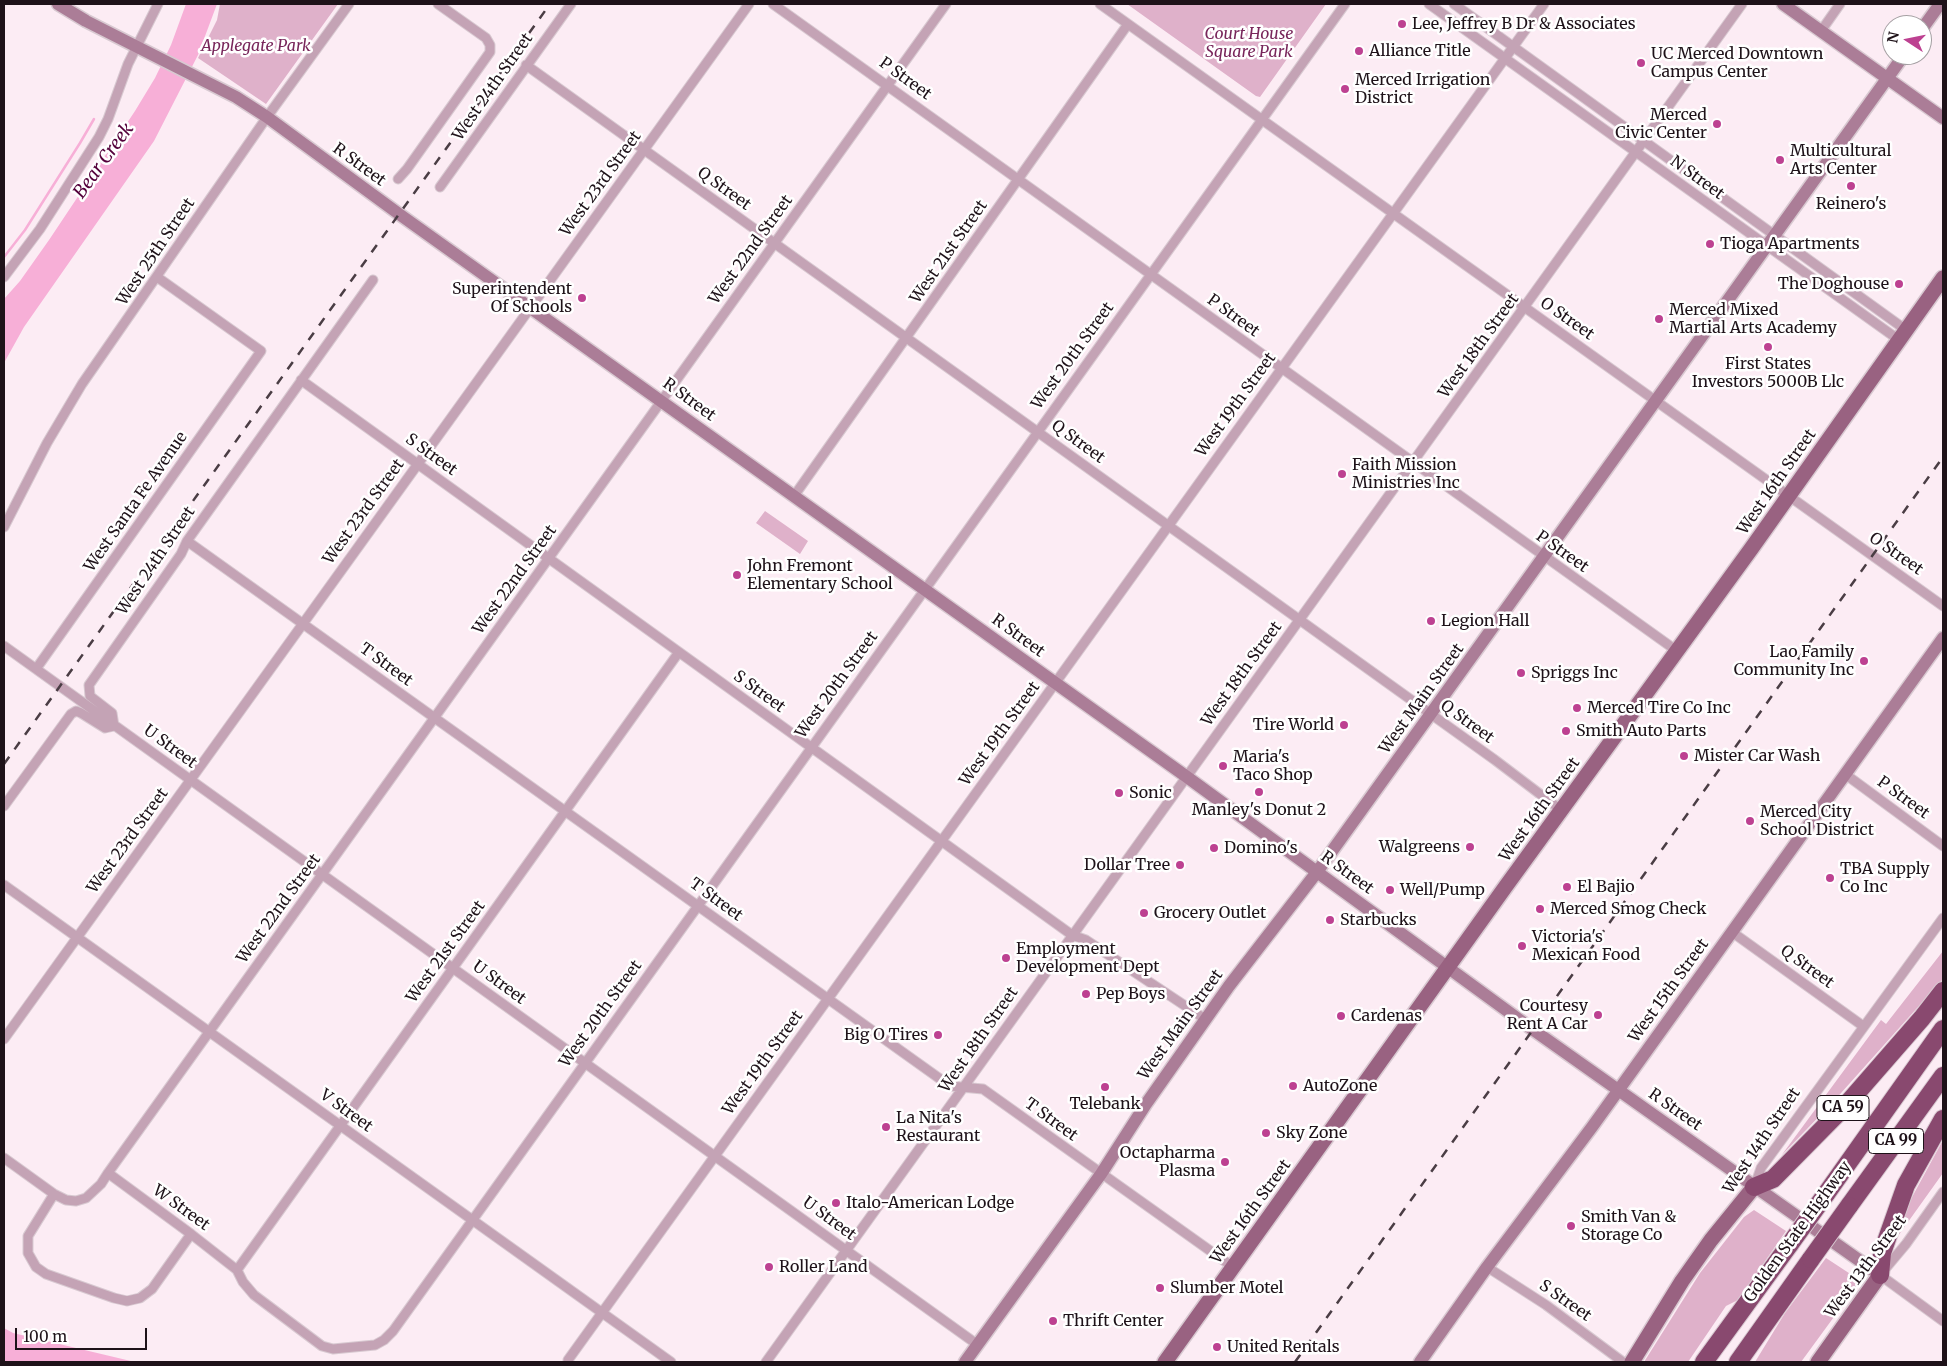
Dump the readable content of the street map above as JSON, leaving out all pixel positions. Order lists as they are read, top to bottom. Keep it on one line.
{"streets":{"highway":["CA 59","CA 99","Golden State Highway"],"main road":["West 16th Street","West 14th Street","West 13th Street"],"street":["P Street","West 24th Street","R Street","N Street","West 23rd Street","Q Street","West 22nd Street","West 25th Street","West 21st Street","O Street","West 18th Street","West 20th Street","West 19th Street","S Street","West Santa Fe Avenue","T Street","West Main Street","U Street","West 15th Street","V Street","W Street"]},"crossings":[["P Street","West 22nd Street"],["P Street","West 21st Street"],["P Street","West 18th Street"],["P Street","West 20th Street"],["P Street","West 19th Street"],["P Street","West 16th Street"],["P Street","West Main Street"],["P Street","West 15th Street"],["West 24th Street","Q Street"],["West 24th Street","S Street"],["West 24th Street","T Street"],["West 24th Street","U Street"],["R Street","West 23rd Street"],["R Street","West 22nd Street"],["R Street","West 25th Street"],["R Street","West 21st Street"],["R Street","West 18th Street"],["R Street","West 20th Street"],["R Street","West 19th Street"],["R Street","West 16th Street"],["R Street","West Main Street"],["R Street","West 15th Street"],["R Street","CA 59"],["R Street","West 14th Street"],["R Street","West 13th Street"],["N Street","West 18th Street"],["N Street","West 19th Street"],["N Street","West 16th Street"],["N Street","West Main Street"],["West 23rd Street","Q Street"],["West 23rd Street","S Street"],["West 23rd Street","T Street"],["West 23rd Street","U Street"],["West 23rd Street","V Street"],["Q Street","West 22nd Street"],["Q Street","West 21st Street"],["Q Street","West 18th Street"],["Q Street","West 20th Street"],["Q Street","West 19th Street"],["Q Street","West 16th Street"],["Q Street","West Main Street"],["Q Street","West 15th Street"],["Q Street","West 14th Street"],["West 22nd Street","S Street"],["West 22nd Street","T Street"],["West 22nd Street","U Street"],["West 22nd Street","V Street"],["West 22nd Street","W Street"],["West 25th Street","West Santa Fe Avenue"],["West 21st Street","O Street"],["West 21st Street","S Street"],["West 21st Street","T Street"],["West 21st Street","U Street"],["West 21st Street","V Street"],["West 21st Street","W Street"],["O Street","West 18th Street"],["O Street","West 20th Street"],["O Street","West 19th Street"],["O Street","West 16th Street"],["O Street","West Main Street"],["West 18th Street","S Street"],["West 18th Street","T Street"],["West 18th Street","U Street"],["West 20th Street","S Street"],["West 20th Street","T Street"],["West 20th Street","U Street"],["West 20th Street","V Street"],["West 20th Street","W Street"],["West 19th Street","S Street"],["West 19th Street","T Street"],["West 19th Street","U Street"],["West 19th Street","V Street"],["S Street","West Main Street"],["S Street","West 15th Street"],["West 16th Street","T Street"],["West Santa Fe Avenue","U Street"],["T Street","West Main Street"],["West Main Street","U Street"],["CA 59","West 14th Street"]],"water":["Bear Creek"],"parks":["Court House Square Park","Applegate Park"],"places":["Lee, Jeffrey B Dr & Associates","Alliance Title","UC Merced Downtown Campus Center","Merced Irrigation District","Merced Civic Center","Multicultural Arts Center","Reinero's","Tioga Apartments","The Doghouse","Superintendent Of Schools","Merced Mixed Martial Arts Academy","First States Investors 5000B Llc","Faith Mission Ministries Inc","John Fremont Elementary School","Legion Hall","Lao Family Community Inc","Spriggs Inc","Merced Tire Co Inc","Tire World","Smith Auto Parts","Mister Car Wash","Maria's Taco Shop","Manley's Donut 2","Sonic","Merced City School District","Walgreens","Domino's","Dollar Tree","TBA Supply Co Inc","El Bajio","Well/Pump","Merced Smog Check","Grocery Outlet","Starbucks","Victoria's Mexican Food","Employment Development Dept","Pep Boys","Courtesy Rent A Car","Cardenas","Big O Tires","AutoZone","Telebank","La Nita's Restaurant","Sky Zone","Octapharma Plasma","Italo-American Lodge","Smith Van & Storage Co","Roller Land","Slumber Motel","Thrift Center","United Rentals"],"scale_bar":"100 m","north":"left"}
